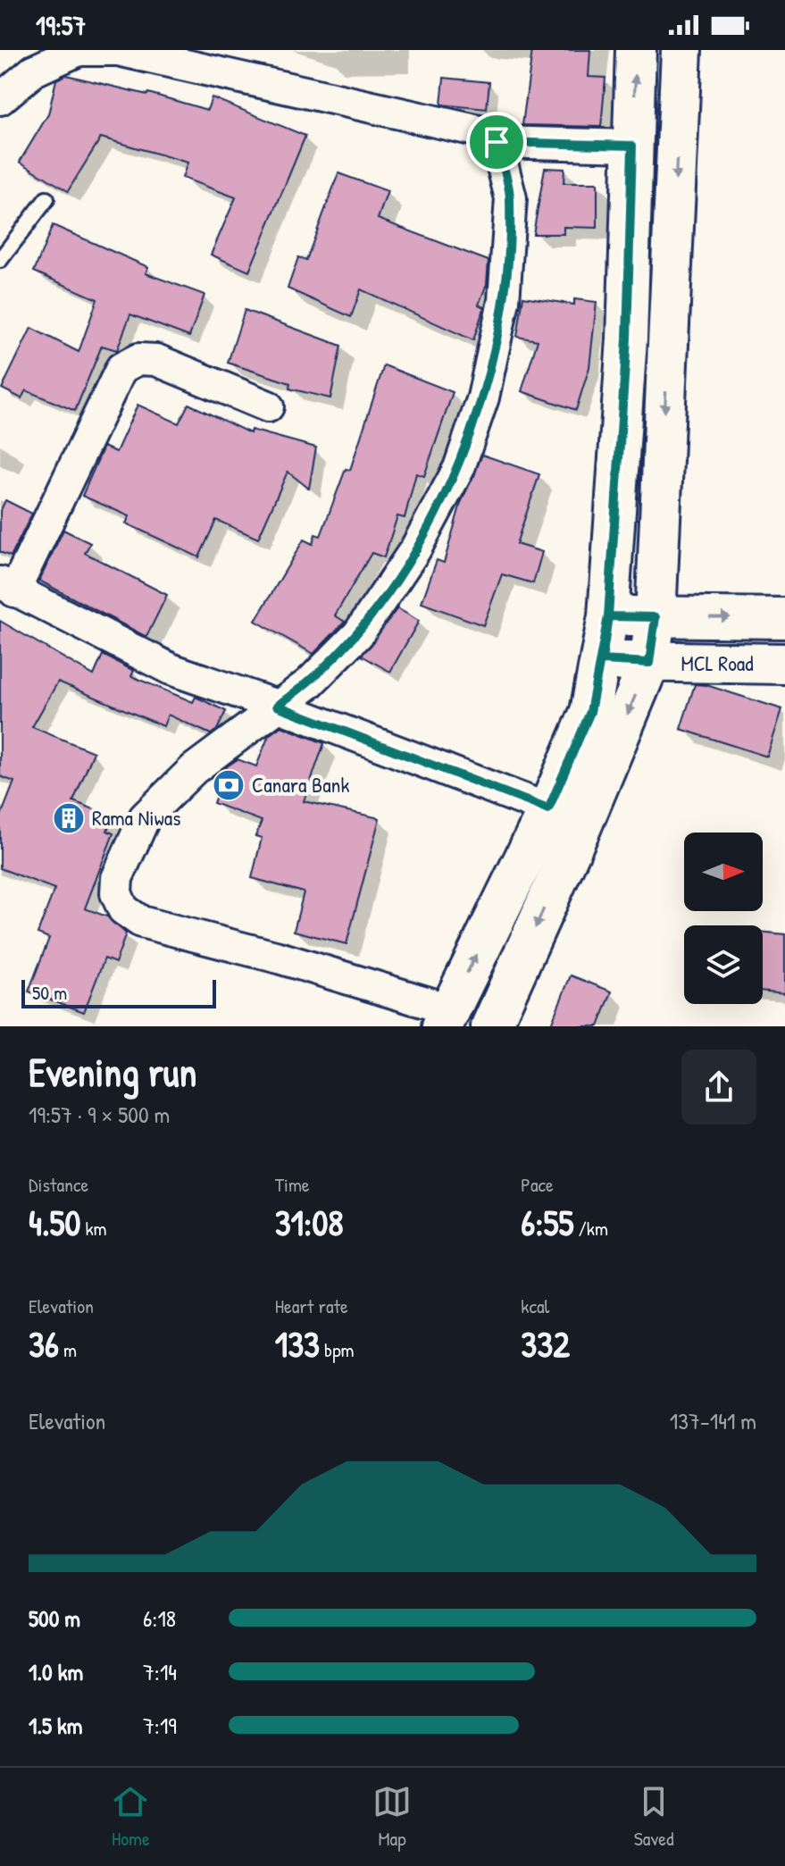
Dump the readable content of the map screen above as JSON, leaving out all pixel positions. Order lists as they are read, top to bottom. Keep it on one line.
{"streets":{"main road":["MCL Road"]},"places":{"bank":["Canara Bank"],"building":["Rama Niwas"]},"scale_bar":"50 m","north":"right","page":{"status":"19:57","scale":"50 m","heading":["Evening run","19:57 · 9 × 500 m"],"stats":[["Distance","4.50 km"],["Time","31:08"],["Pace","6:55 /km"],["Elevation","36 m"],["Heart rate","133 bpm"],["kcal","332"]],"chart":["Elevation","137–141 m"],"list":[{"name":"500 m","note":"6:18"},{"name":"1.0 km","note":"7:14"},{"name":"1.5 km","note":"7:19"}],"tabs":["Home","Map","Saved"]}}
